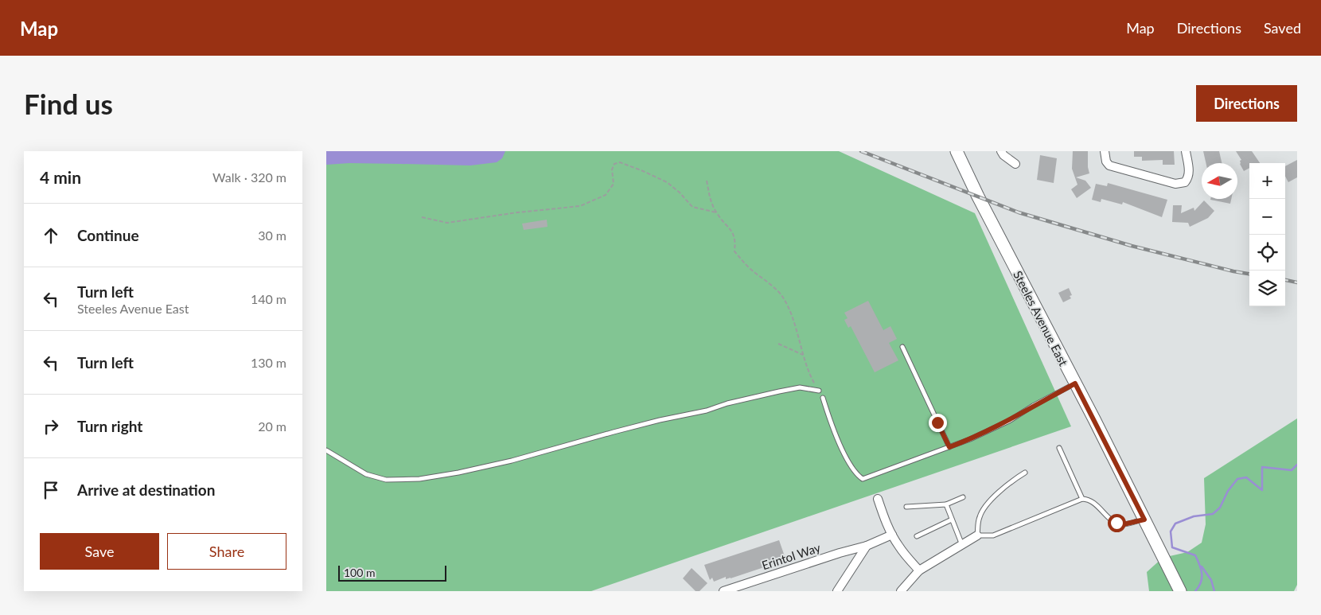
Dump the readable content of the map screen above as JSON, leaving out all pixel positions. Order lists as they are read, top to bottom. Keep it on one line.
{"streets":{"main road":["Steeles Avenue East"],"street":["Erintol Way"]},"scale_bar":"100 m","north":"left","page":{"header":"Map","nav":["Map","Directions","Saved"],"buttons":["Directions",["Save","Share"]],"title":"Find us","heading":["4 min","Walk · 320 m"],"map_buttons":["+","−"],"list":[["Continue","30 m"],["Turn left","Steeles Avenue East","140 m"],["Turn left","130 m"],["Turn right","20 m"],"Arrive at destination"],"scale":"100 m"}}
